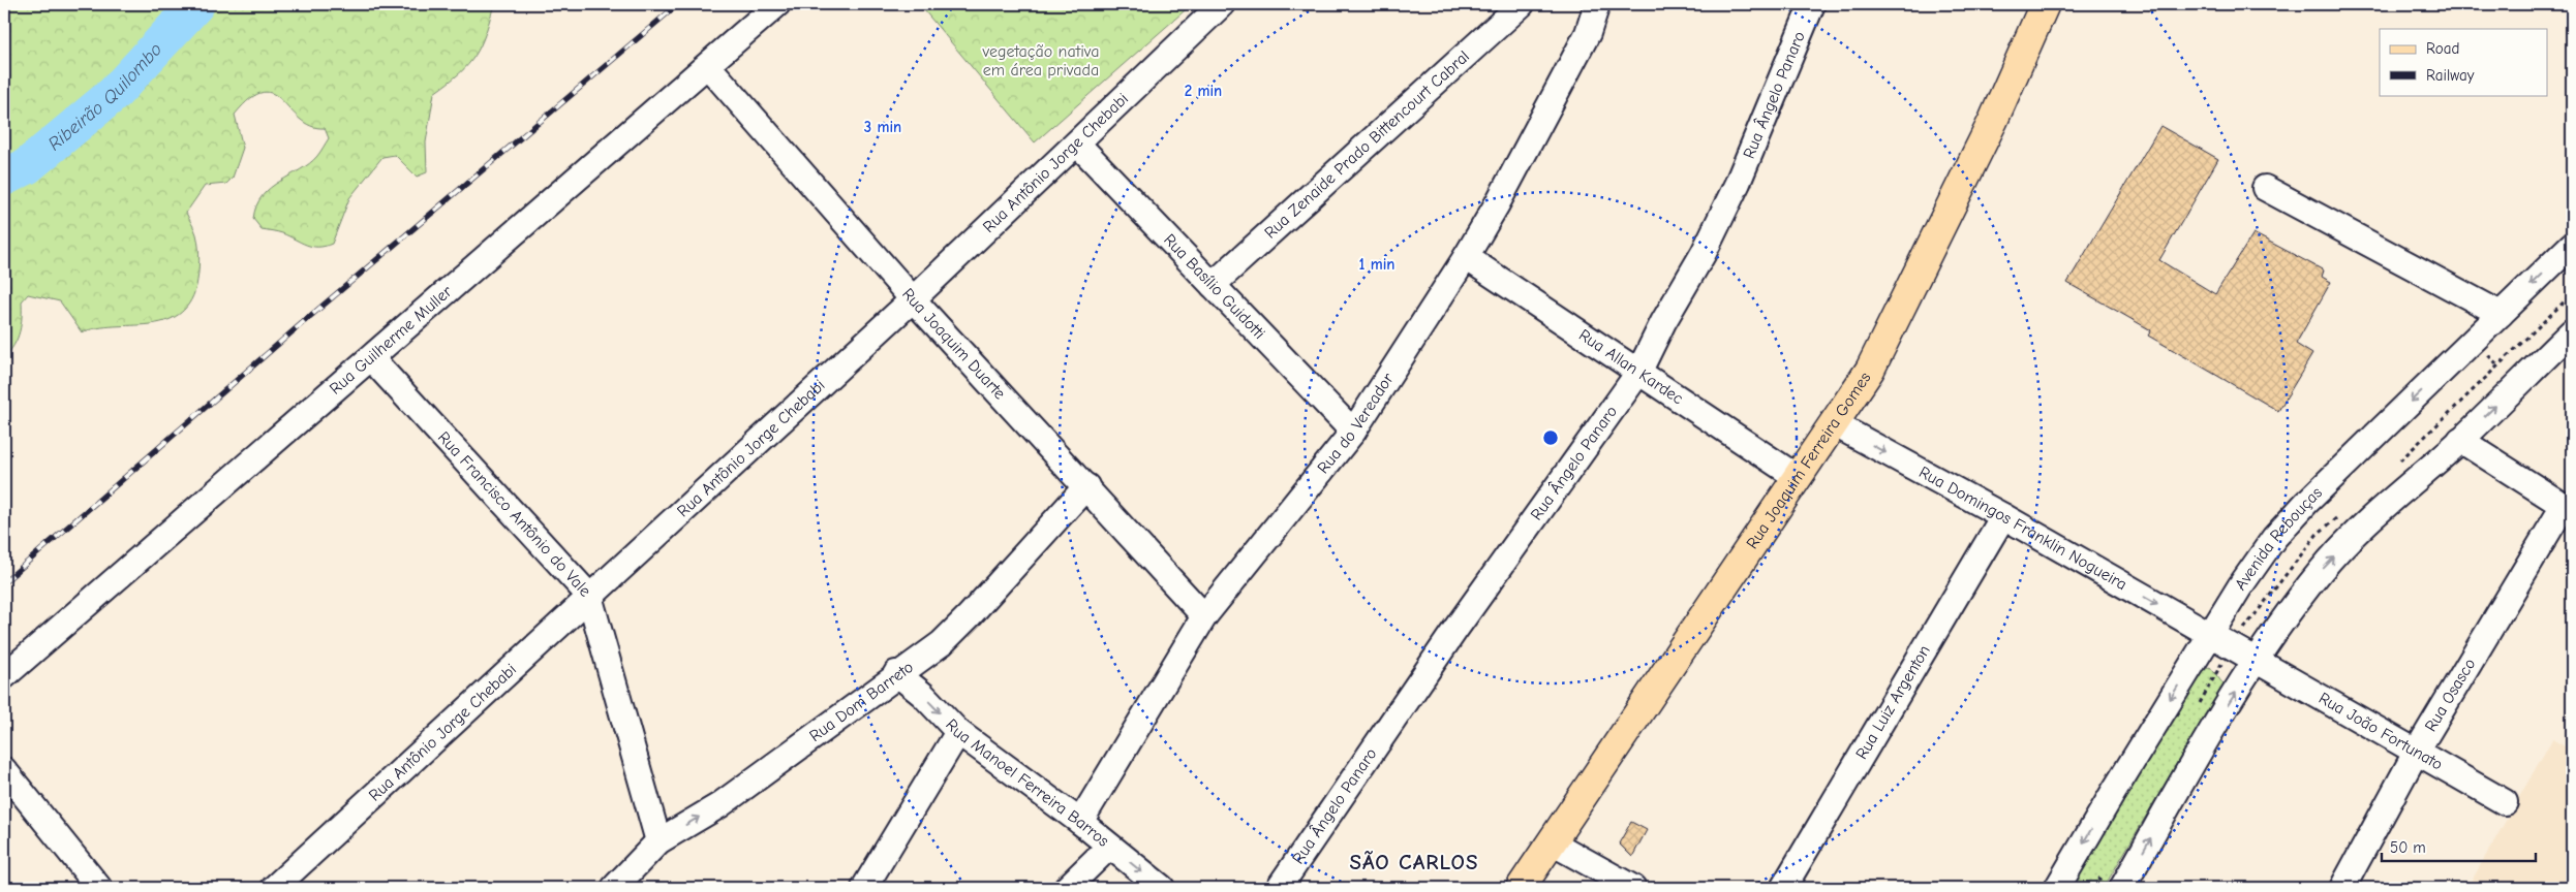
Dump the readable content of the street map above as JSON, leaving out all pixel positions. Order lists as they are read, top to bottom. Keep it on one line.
{"streets":{"main road":["Rua Joaquim Ferreira Gomes"],"street":["Rua Ângelo Panaro","Rua Zenaide Prado Bittencourt Cabral","Rua Antônio Jorge Chebabi","Rua Basílio Guidotti","Rua Guilherme Muller","Rua Joaquim Duarte","Rua Allan Kardec","Rua do Vereador","Rua Francisco Antônio do Vale","Rua Domingos Franklin Nogueira","Avenida Rebouças","Rua Osasco","Rua Dom Barreto","Rua Luiz Argenton","Rua João Fortunato","Rua Manoel Ferreira Barros"]},"crossings":[["Rua Ângelo Panaro","Rua Allan Kardec"],["Rua Zenaide Prado Bittencourt Cabral","Rua Basílio Guidotti"],["Rua Antônio Jorge Chebabi","Rua Basílio Guidotti"],["Rua Antônio Jorge Chebabi","Rua Joaquim Duarte"],["Rua Antônio Jorge Chebabi","Rua Francisco Antônio do Vale"],["Rua Basílio Guidotti","Rua do Vereador"],["Rua Guilherme Muller","Rua Joaquim Duarte"],["Rua Guilherme Muller","Rua Francisco Antônio do Vale"],["Rua Joaquim Duarte","Rua do Vereador"],["Rua Joaquim Duarte","Rua Dom Barreto"],["Rua Allan Kardec","Rua do Vereador"],["Rua Allan Kardec","Rua Joaquim Ferreira Gomes"],["Rua do Vereador","Rua Manoel Ferreira Barros"],["Rua Joaquim Ferreira Gomes","Rua Domingos Franklin Nogueira"],["Rua Francisco Antônio do Vale","Rua Dom Barreto"],["Rua Domingos Franklin Nogueira","Avenida Rebouças"],["Rua Domingos Franklin Nogueira","Rua Luiz Argenton"],["Rua Domingos Franklin Nogueira","Rua João Fortunato"],["Rua Osasco","Rua João Fortunato"],["Rua Dom Barreto","Rua Manoel Ferreira Barros"]],"one_way":["Rua Domingos Franklin Nogueira","Rua Manoel Ferreira Barros"],"districts":["SÃO CARLOS"],"water":["Ribeirão Quilombo"],"parks":["vegetação nativa em área privada"],"legend":["Road","Railway"],"scale_bar":"50 m","rings":["2 min","3 min","1 min"]}
